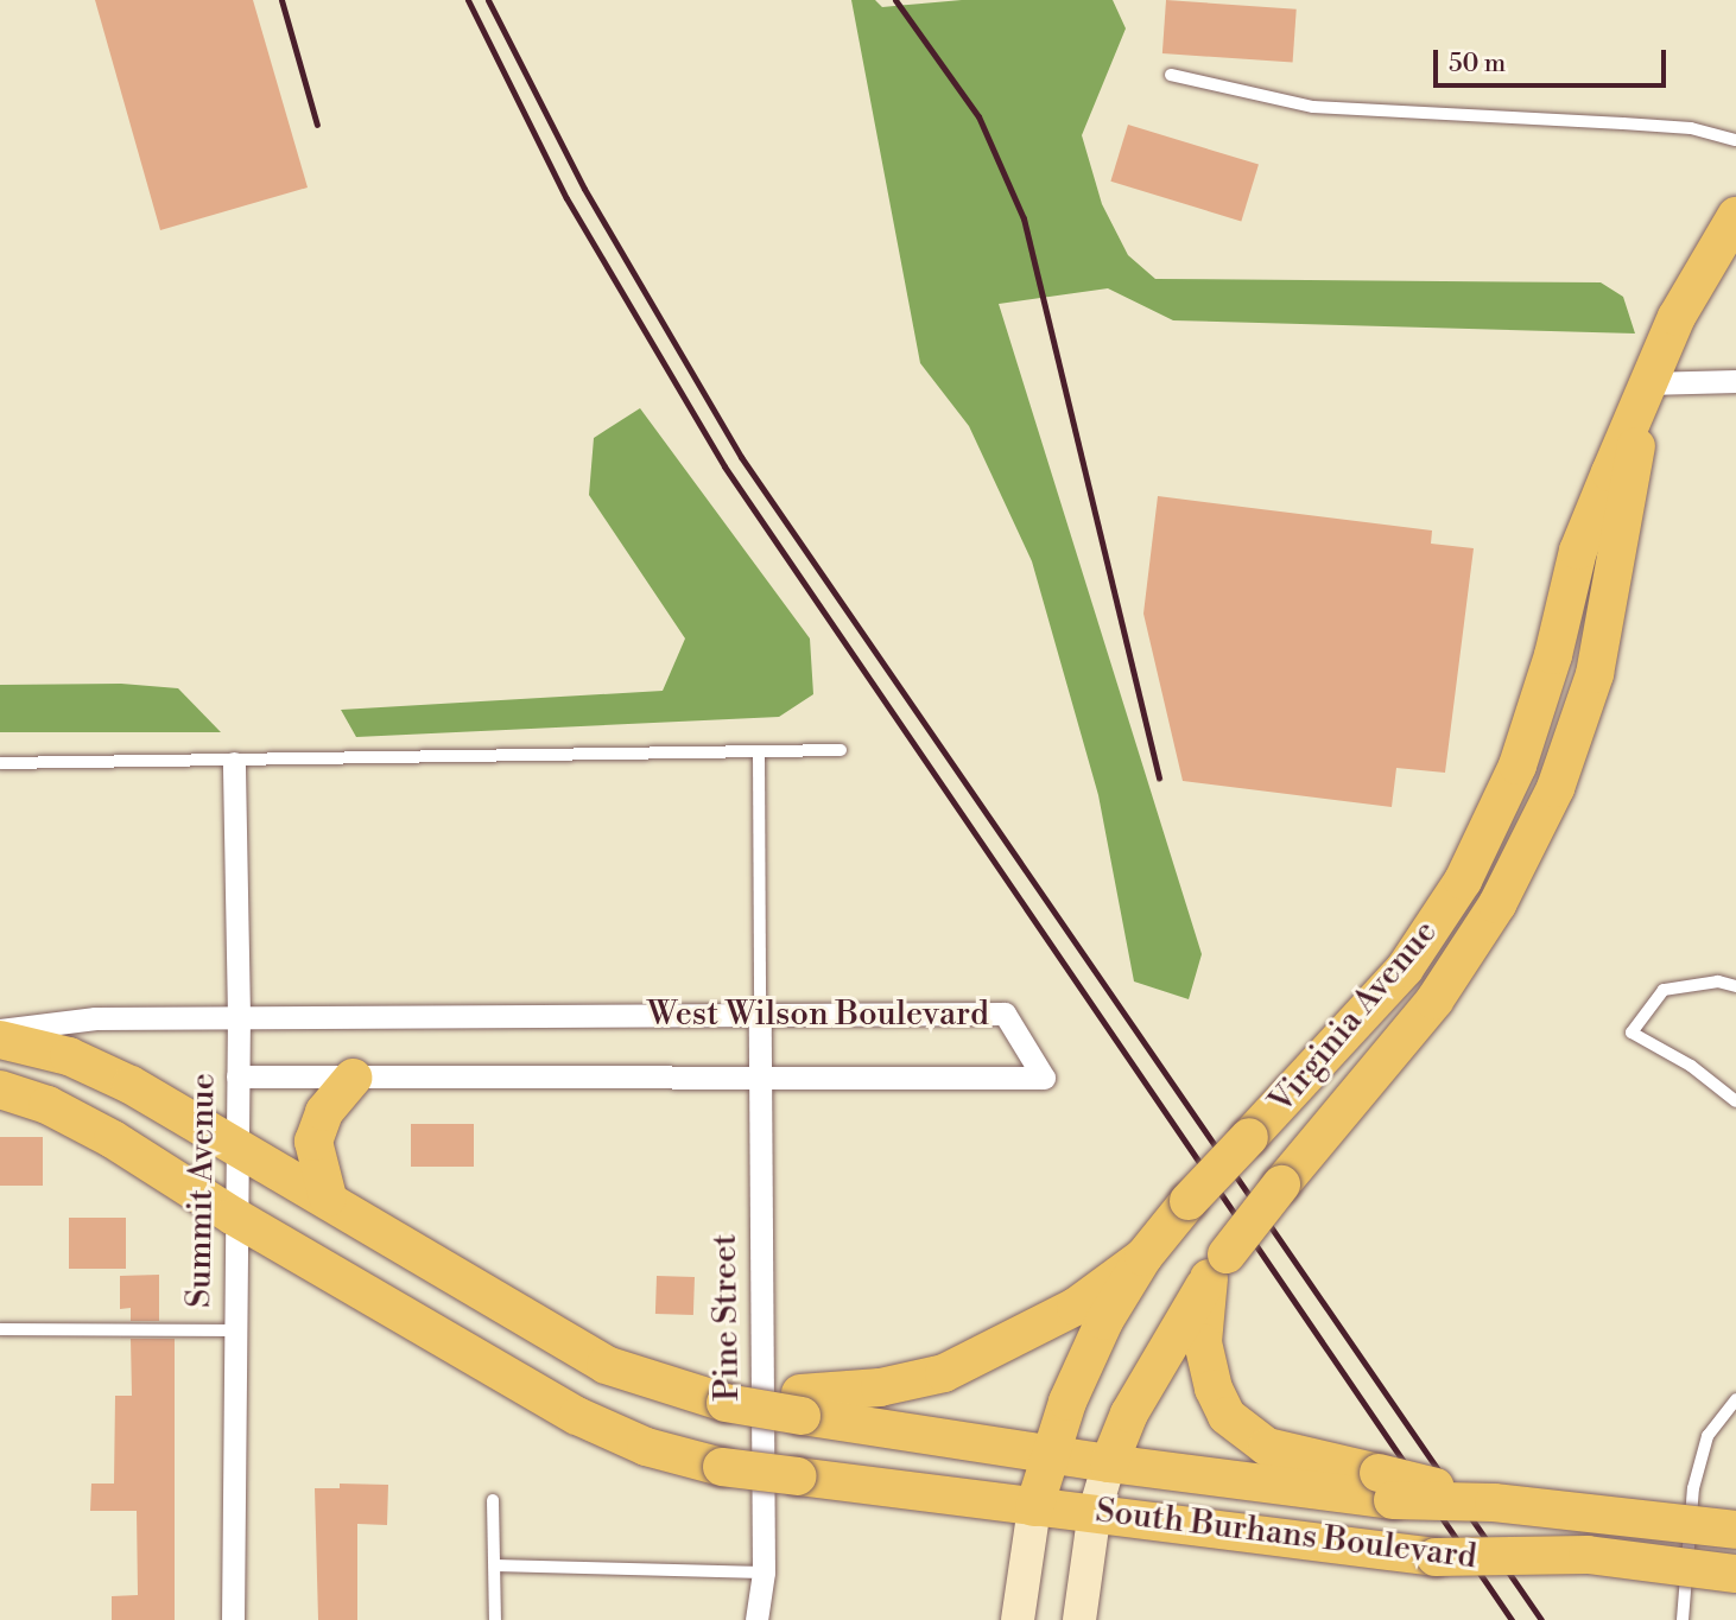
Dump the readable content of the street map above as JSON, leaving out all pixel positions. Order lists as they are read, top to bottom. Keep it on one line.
{"streets":{"main road":["Virginia Avenue","South Burhans Boulevard"],"street":["West Wilson Boulevard","Summit Avenue","Pine Street"]},"crossings":[["West Wilson Boulevard","Summit Avenue"],["West Wilson Boulevard","Pine Street"],["Virginia Avenue","South Burhans Boulevard"]],"scale_bar":"50 m"}
